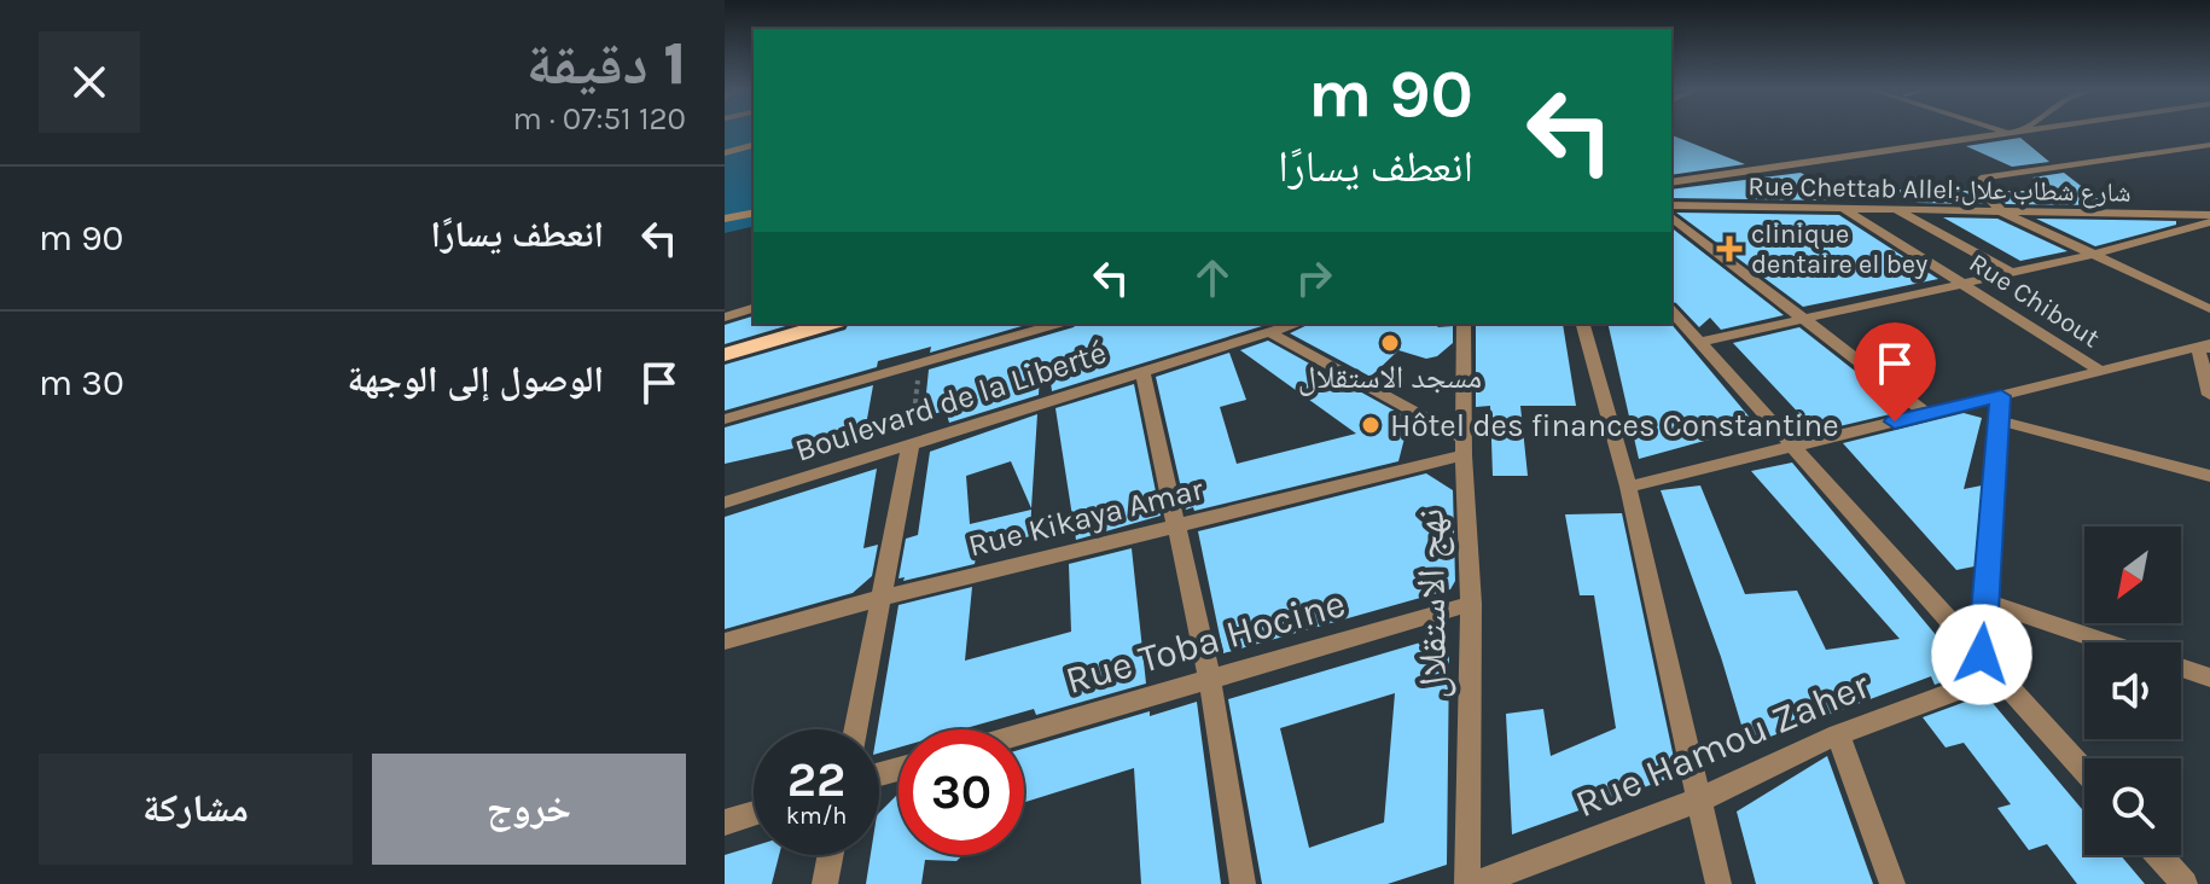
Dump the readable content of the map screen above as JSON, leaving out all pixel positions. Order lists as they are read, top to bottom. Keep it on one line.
{"streets":{"street":["Rue Chettab Allel;شارع شطاب علال","Rue Chibout","Boulevard de la Liberté","Rue Kikaya Amar","نهج الاستقلال","Rue Toba Hocine","Rue Hamou Zaher"]},"crossings":[["Rue Chettab Allel;شارع شطاب علال","Rue Chibout"],["Rue Kikaya Amar","نهج الاستقلال"],["نهج الاستقلال","Rue Toba Hocine"]],"places":{"health":["clinique dentaire el bey"],"other":["مسجد الاستقلال","Hôtel des finances Constantine"]},"north":"bottom left","page":{"heading":["1 دقيقة","120 m · 07:51"],"turn":["90 m","انعطف يسارًا"],"list":[{"name":"انعطف يسارًا","value":"90 m"},{"name":"الوصول إلى الوجهة","value":"30 m"}],"speed":"22 km/h","limit":"30","buttons":["خروج","مشاركة"]}}
